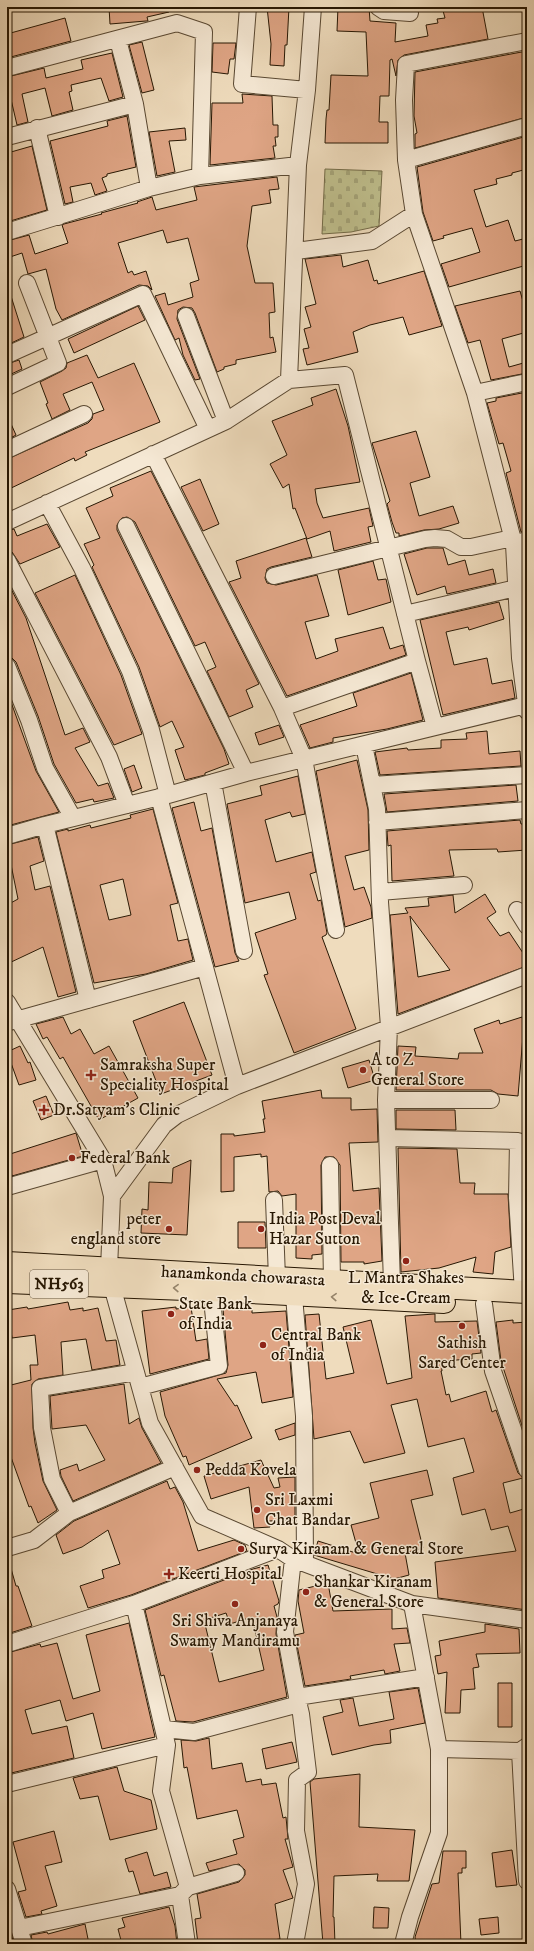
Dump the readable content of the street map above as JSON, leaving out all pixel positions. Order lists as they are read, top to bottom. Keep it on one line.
{"streets":{"highway":["hanamkonda chowarasta","NH563"]},"crossings":[["hanamkonda chowarasta","NH563"]],"places":{"other":["A to Z General Store","Federal Bank","peter england store","India Post Deval Hazar Sutton","L Mantra Shakes & Ice-Cream","State Bank of India","Sathish Sared Center","Central Bank of India","Pedda Kovela","Sri Laxmi Chat Bandar","Surya Kiranam & General Store","Shankar Kiranam & General Store","Sri Shiva Anjanaya Swamy Mandiramu"],"health":["Samraksha Super Speciality Hospital","Dr.Satyam's Clinic","Keerti Hospital"]}}
